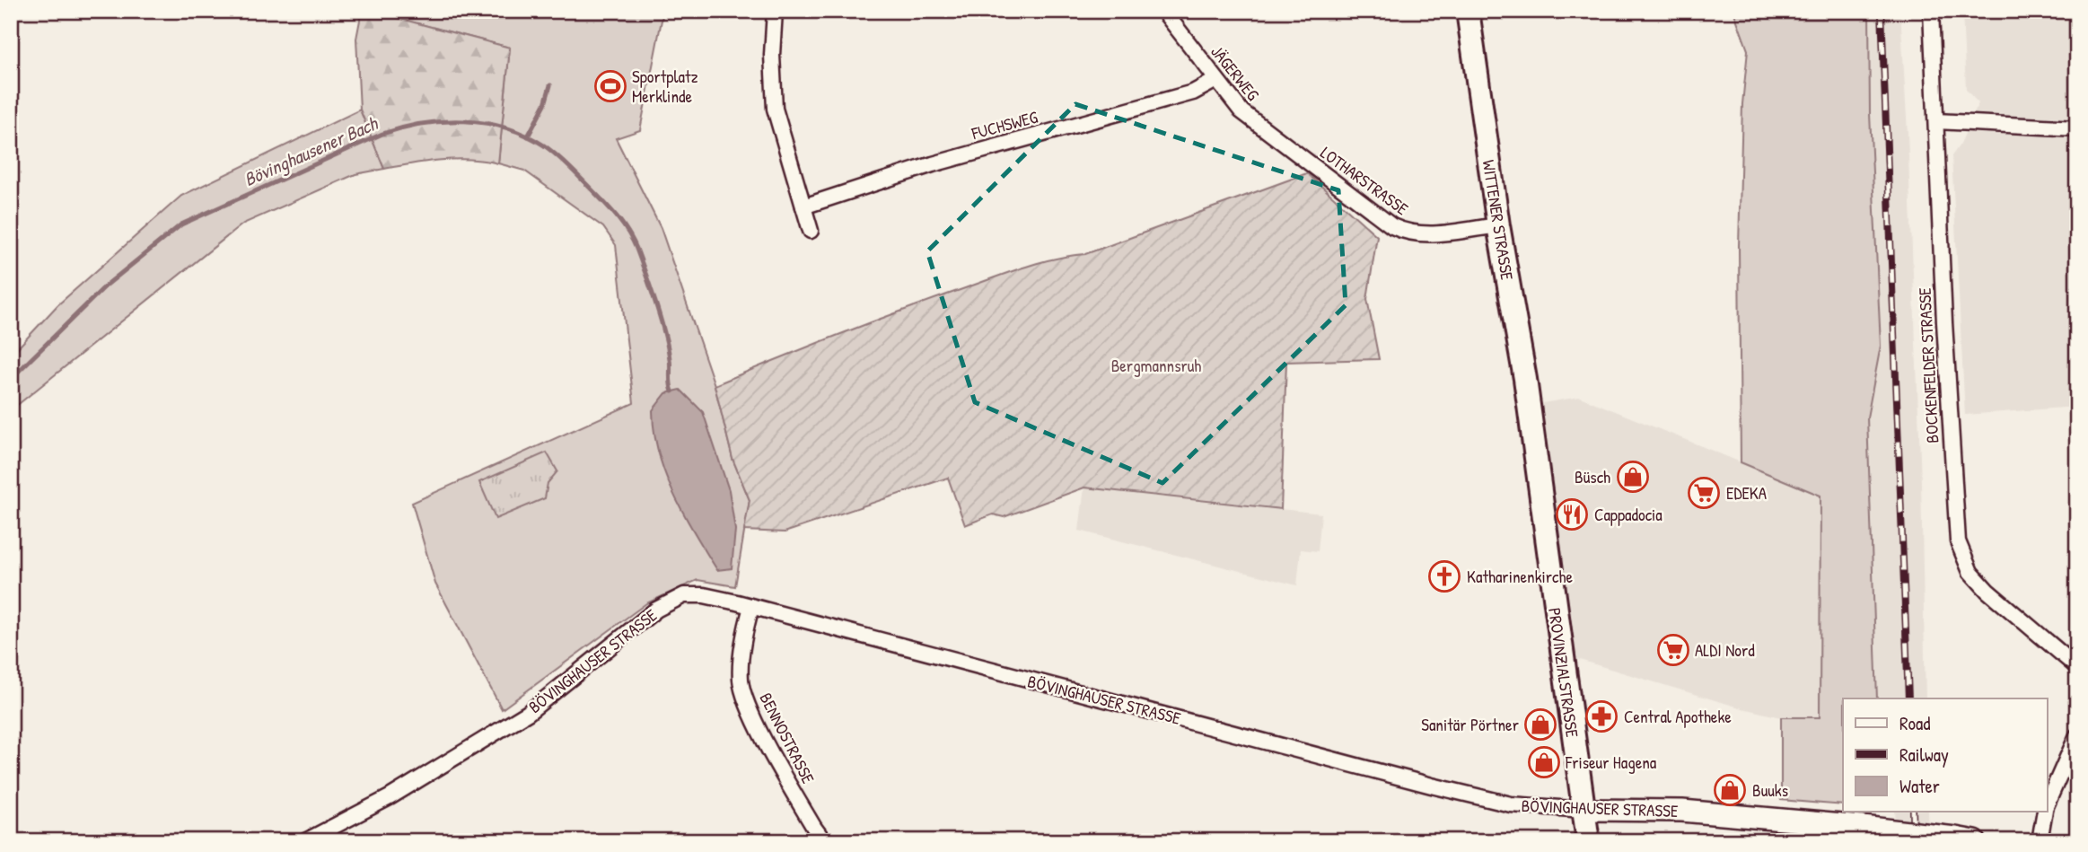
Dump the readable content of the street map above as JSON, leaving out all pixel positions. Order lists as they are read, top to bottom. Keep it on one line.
{"streets":{"main road":["WITTENER STRASSE","BÖVINGHAUSER STRASSE","PROVINZIALSTRASSE"],"street":["JÄGERWEG","FUCHSWEG","LOTHARSTRASSE","BOCKENFELDER STRASSE","BENNOSTRASSE"]},"crossings":[["JÄGERWEG","FUCHSWEG"],["JÄGERWEG","LOTHARSTRASSE"],["LOTHARSTRASSE","WITTENER STRASSE"],["WITTENER STRASSE","PROVINZIALSTRASSE"],["BÖVINGHAUSER STRASSE","PROVINZIALSTRASSE"],["BÖVINGHAUSER STRASSE","BENNOSTRASSE"]],"water":["Bövinghausener Bach"],"parks":["Bergmannsruh"],"places":{"sports":["Sportplatz Merklinde"],"shop":["Büsch","Sanitär Pörtner","Friseur Hagena","Buuks"],"supermarket":["EDEKA","ALDI Nord"],"restaurant":["Cappadocia"],"church":["Katharinenkirche"],"pharmacy":["Central Apotheke"]},"legend":["Road","Railway","Water"]}
